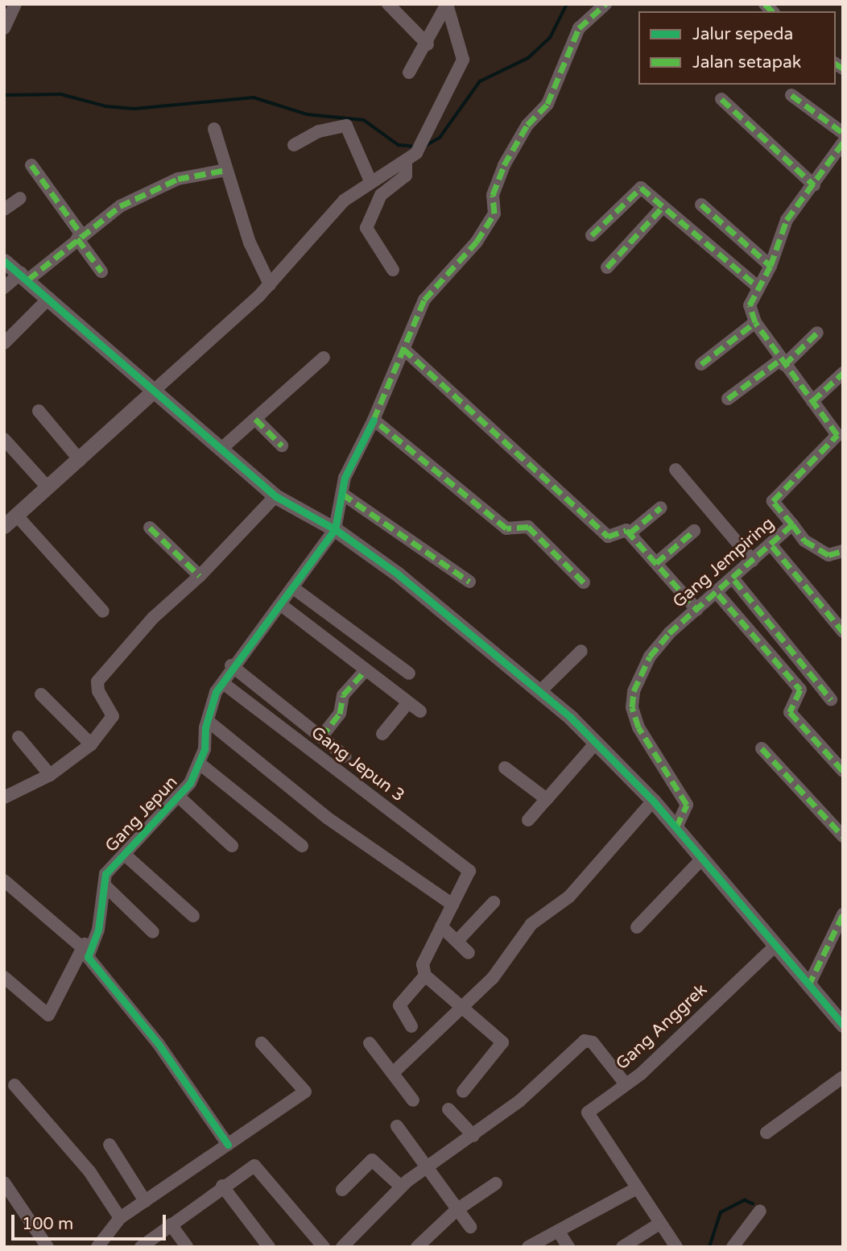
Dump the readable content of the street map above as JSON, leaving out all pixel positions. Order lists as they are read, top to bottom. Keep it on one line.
{"streets":{"street":["Gang Jempiring","Gang Jepun 3","Gang Jepun","Gang Anggrek"]},"crossings":[["Gang Jepun 3","Gang Jepun"]],"legend":["Jalur sepeda","Jalan setapak"],"scale_bar":"100 m"}
